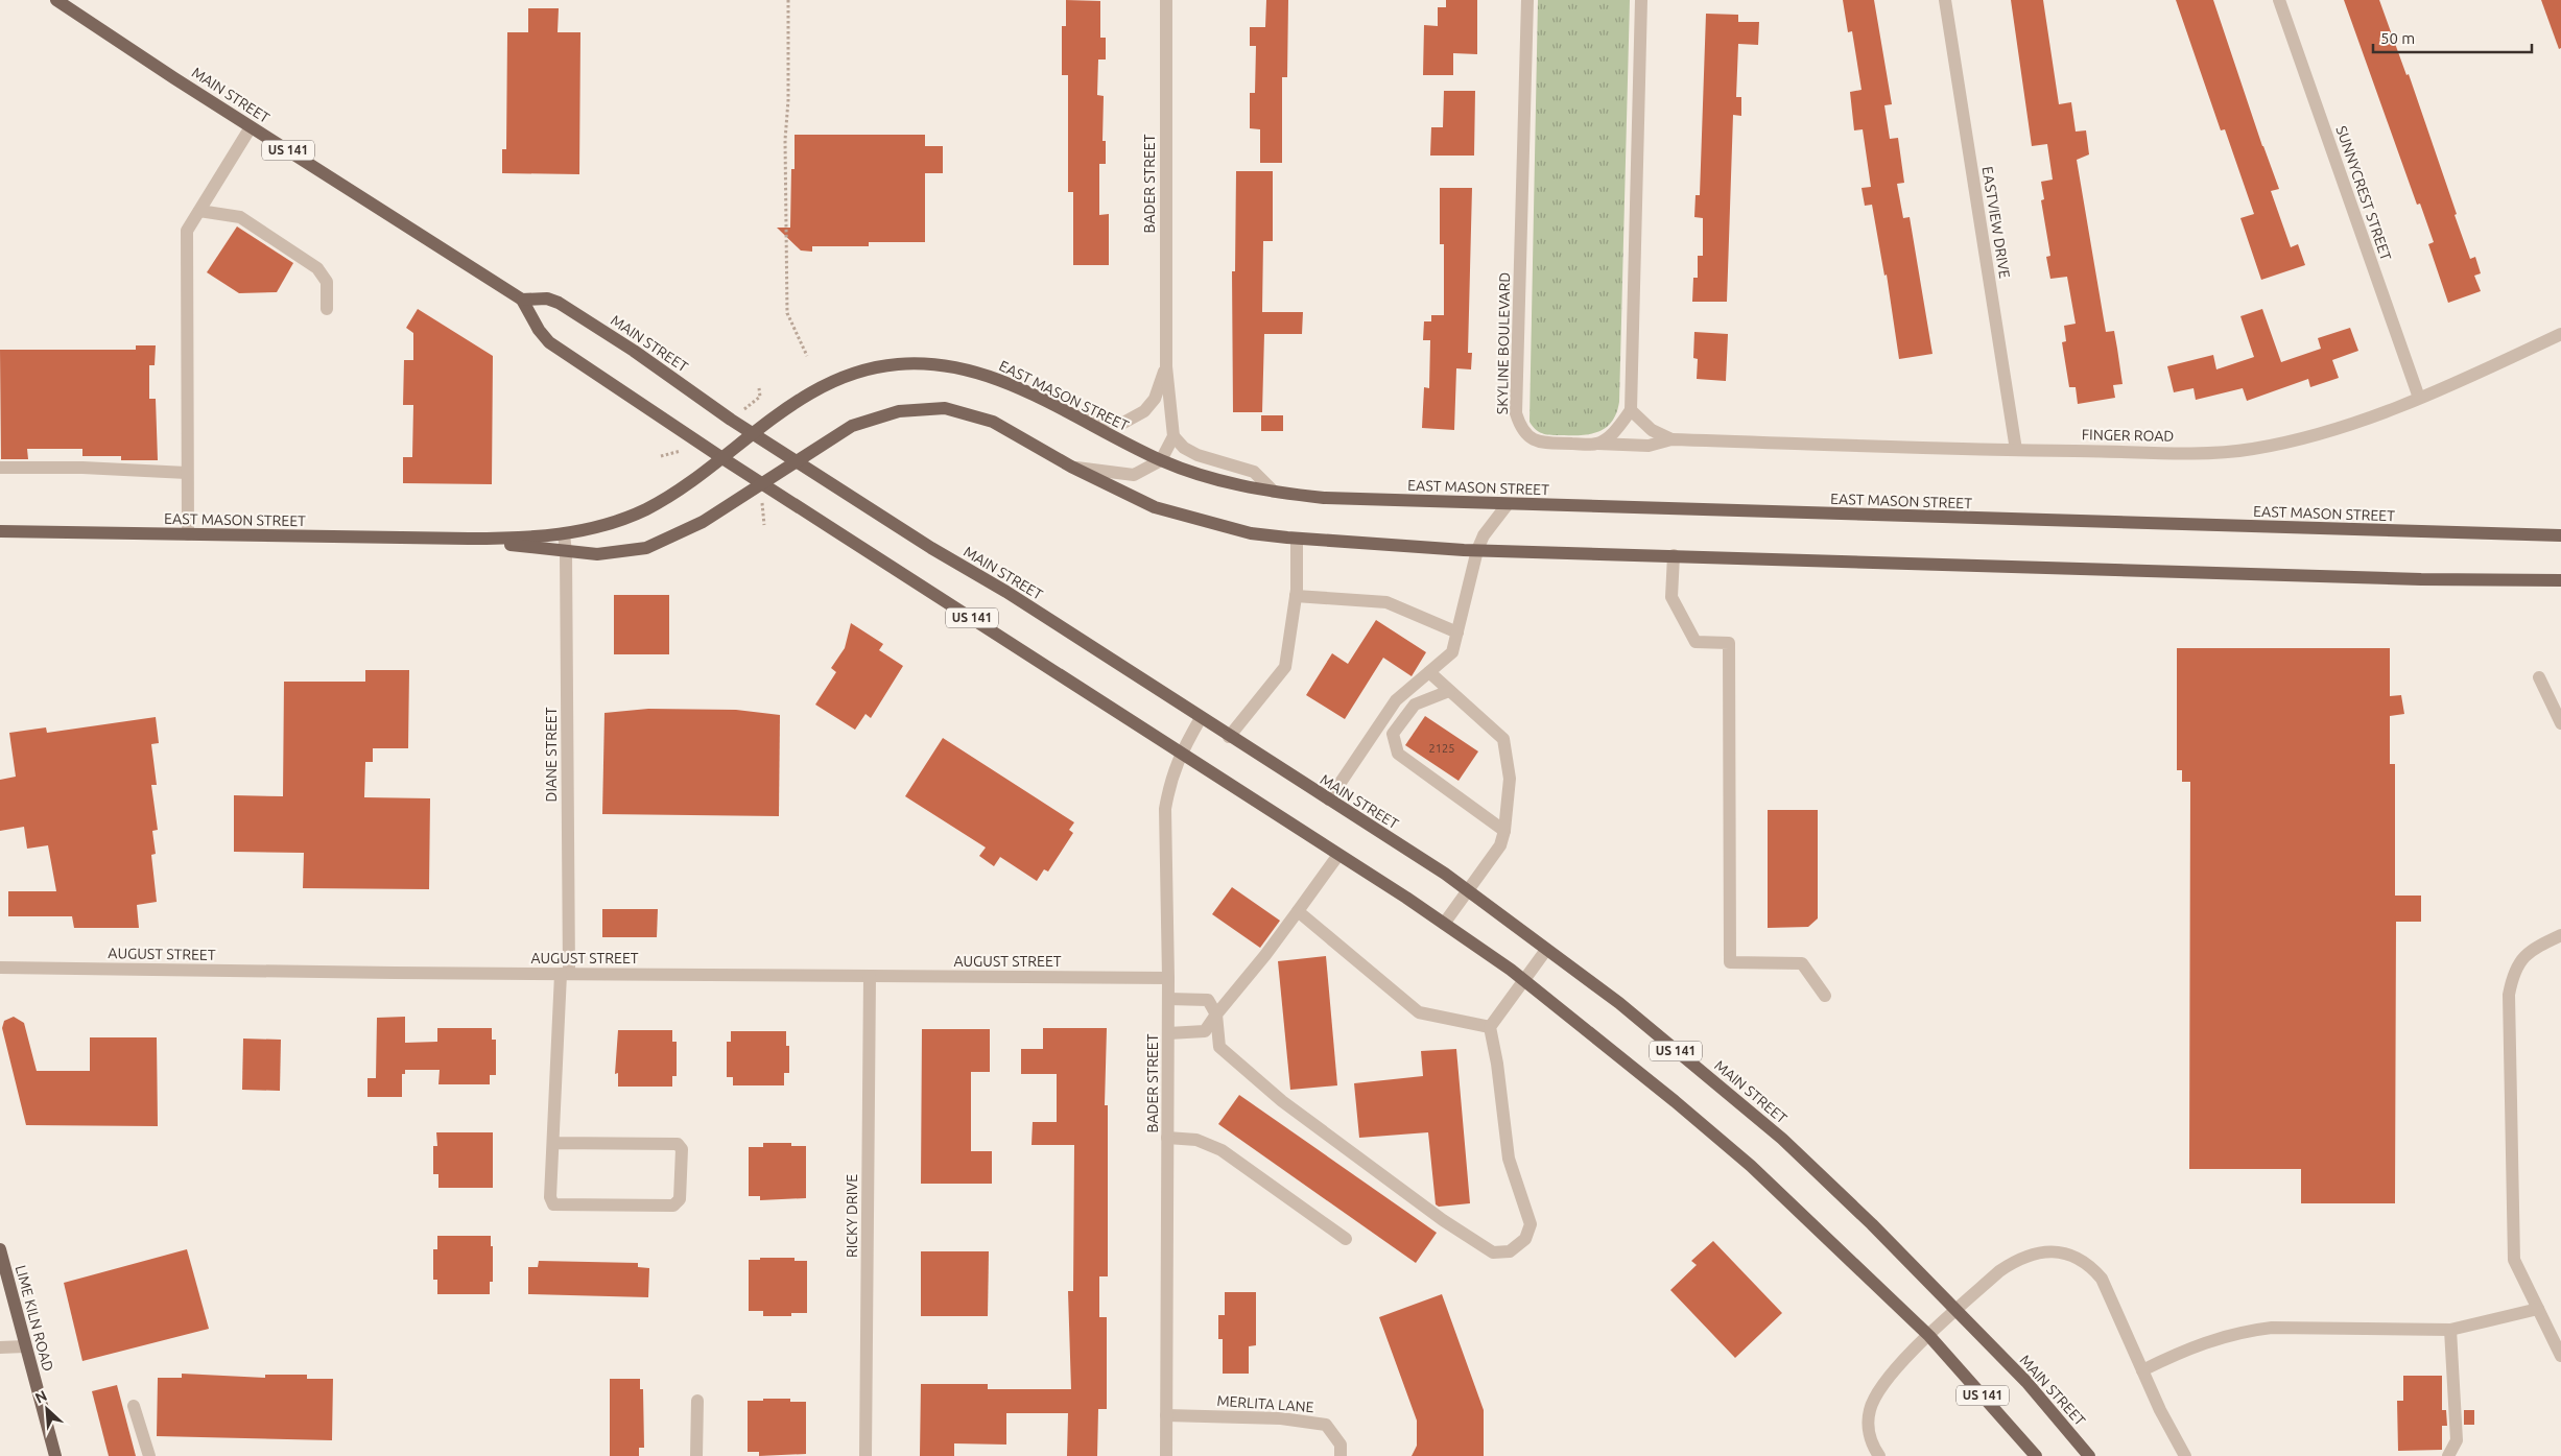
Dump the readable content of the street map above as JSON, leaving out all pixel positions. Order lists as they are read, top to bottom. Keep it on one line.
{"streets":{"main road":["MAIN STREET","US 141","EAST MASON STREET","LIME KILN ROAD"],"street":["BADER STREET","SUNNYCREST STREET","EASTVIEW DRIVE","SKYLINE BOULEVARD","FINGER ROAD","DIANE STREET","AUGUST STREET","RICKY DRIVE","MERLITA LANE"]},"crossings":[["MAIN STREET","BADER STREET"],["MAIN STREET","EAST MASON STREET"],["BADER STREET","EAST MASON STREET"],["BADER STREET","AUGUST STREET"],["BADER STREET","MERLITA LANE"],["SUNNYCREST STREET","FINGER ROAD"],["EASTVIEW DRIVE","FINGER ROAD"],["SKYLINE BOULEVARD","FINGER ROAD"],["EAST MASON STREET","DIANE STREET"],["DIANE STREET","AUGUST STREET"],["AUGUST STREET","RICKY DRIVE"]],"house_numbers":["2125"],"scale_bar":"50 m","north":"top left"}
